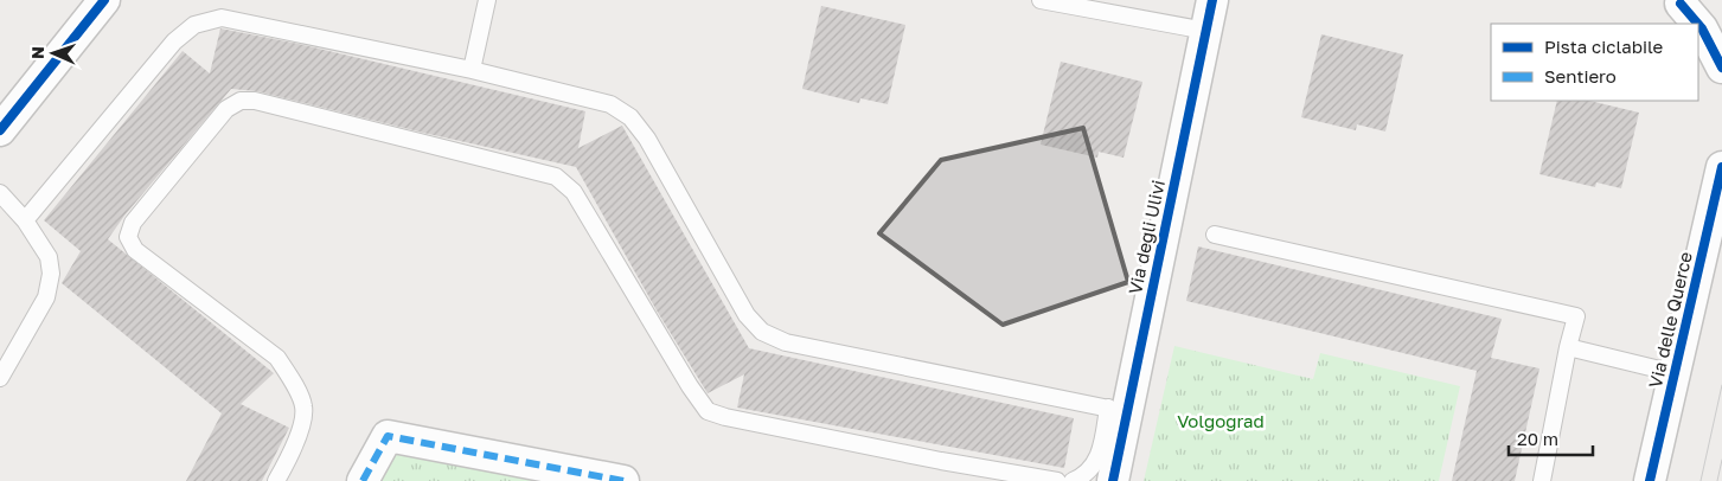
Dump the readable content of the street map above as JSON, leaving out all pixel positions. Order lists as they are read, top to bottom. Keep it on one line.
{"streets":{"street":["Via degli Ulivi","Via delle Querce"]},"parks":["Volgograd"],"legend":["Pista ciclabile","Sentiero"],"scale_bar":"20 m","north":"left"}
